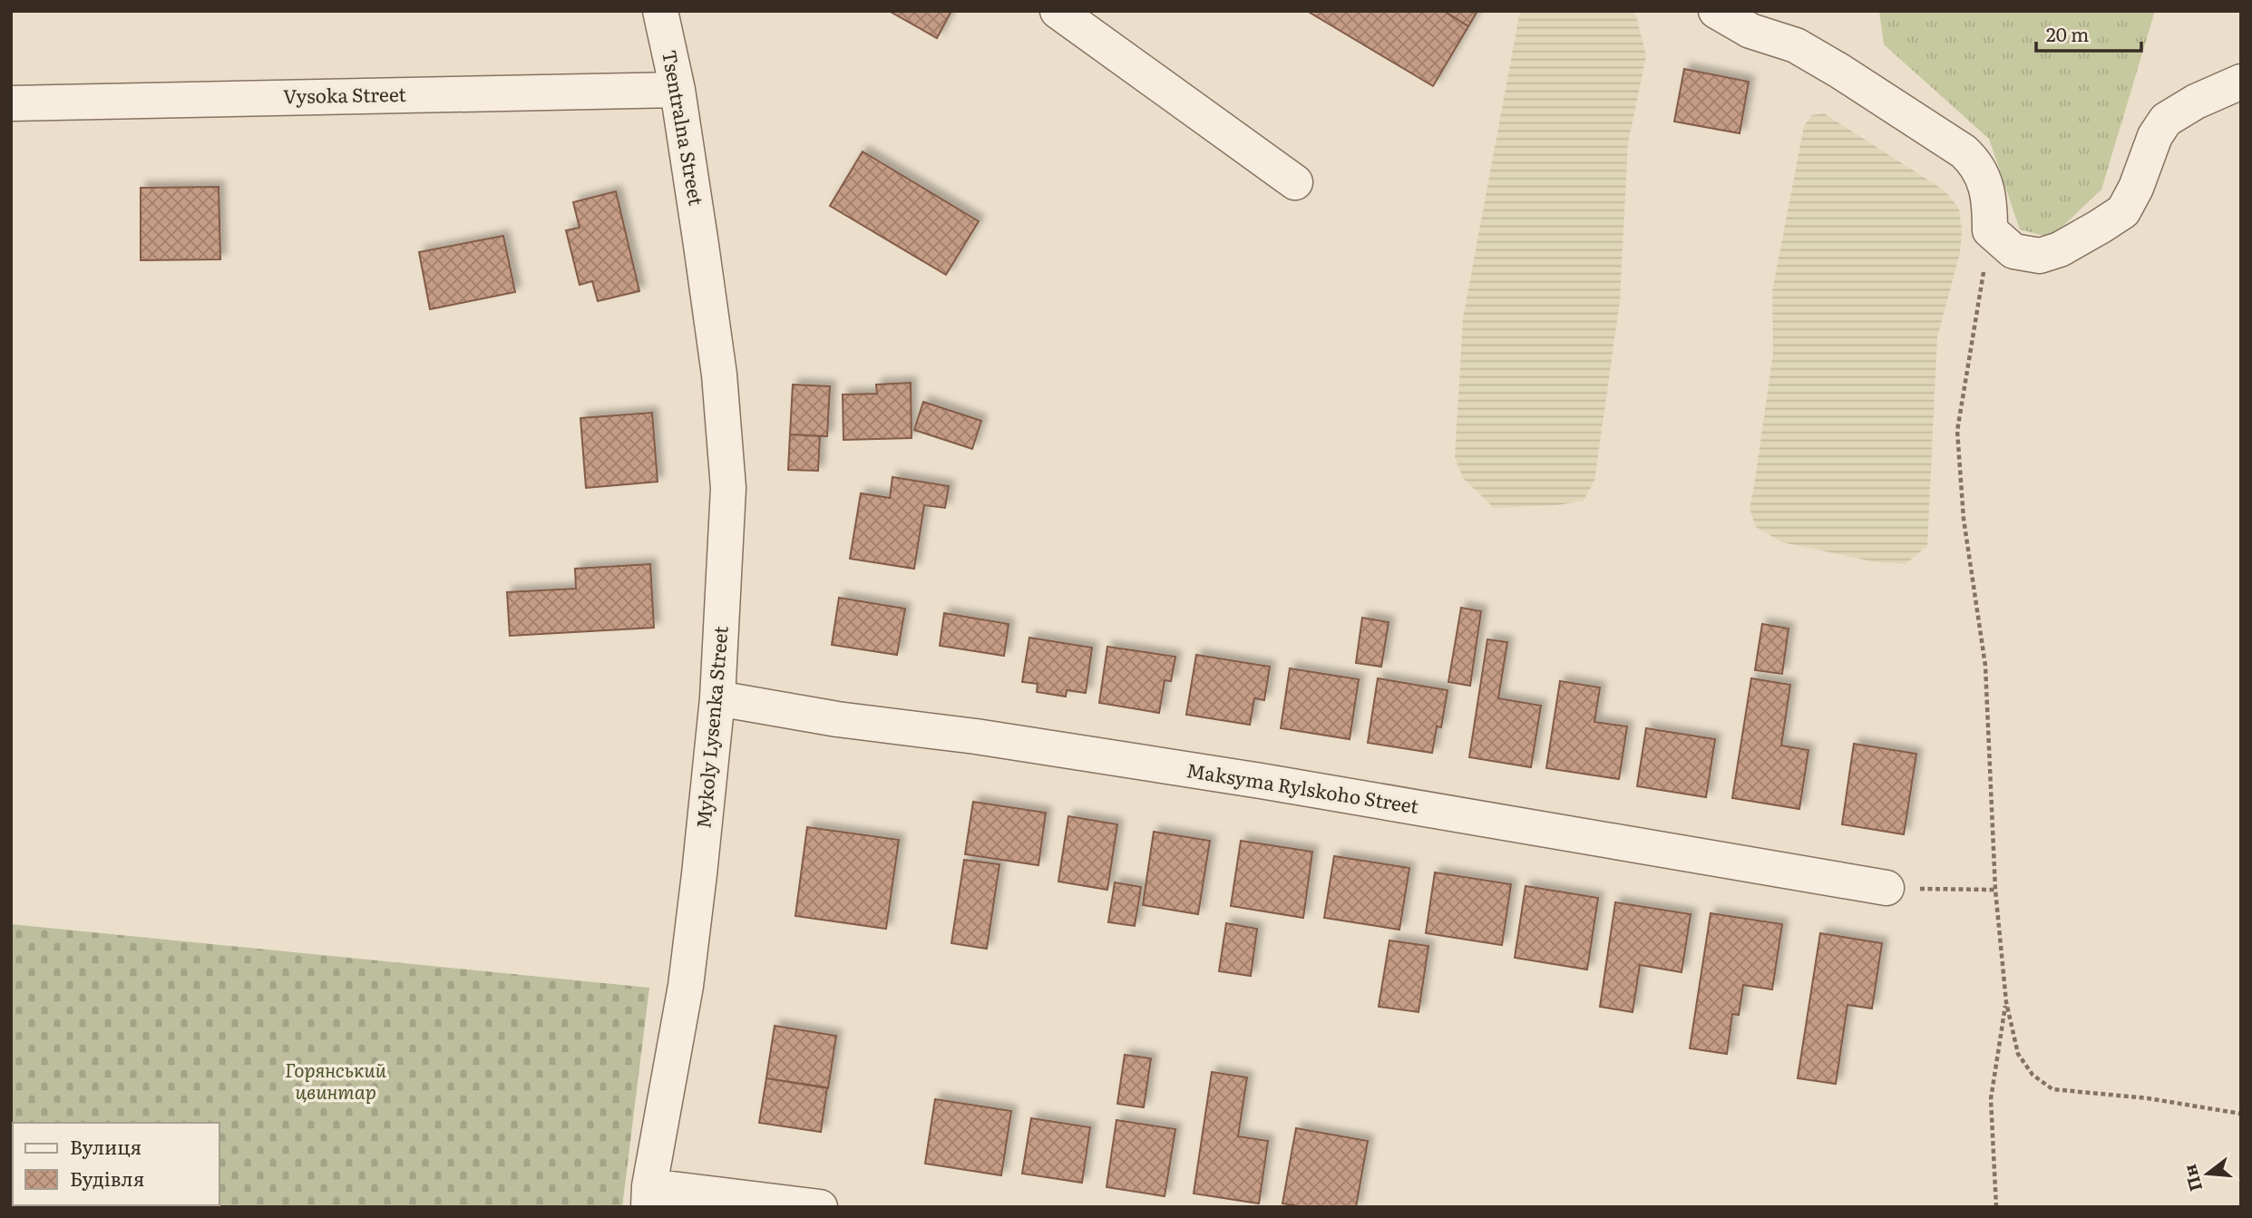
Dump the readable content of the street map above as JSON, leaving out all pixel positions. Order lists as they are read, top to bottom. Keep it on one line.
{"streets":{"street":["Vysoka Street","Tsentralna Street","Mykoly Lysenka Street","Maksyma Rylskoho Street"]},"crossings":[["Vysoka Street","Tsentralna Street"],["Tsentralna Street","Mykoly Lysenka Street"],["Mykoly Lysenka Street","Maksyma Rylskoho Street"]],"parks":["Горянський цвинтар"],"legend":["Вулиця","Будівля"],"scale_bar":"20 m","north":"left"}
